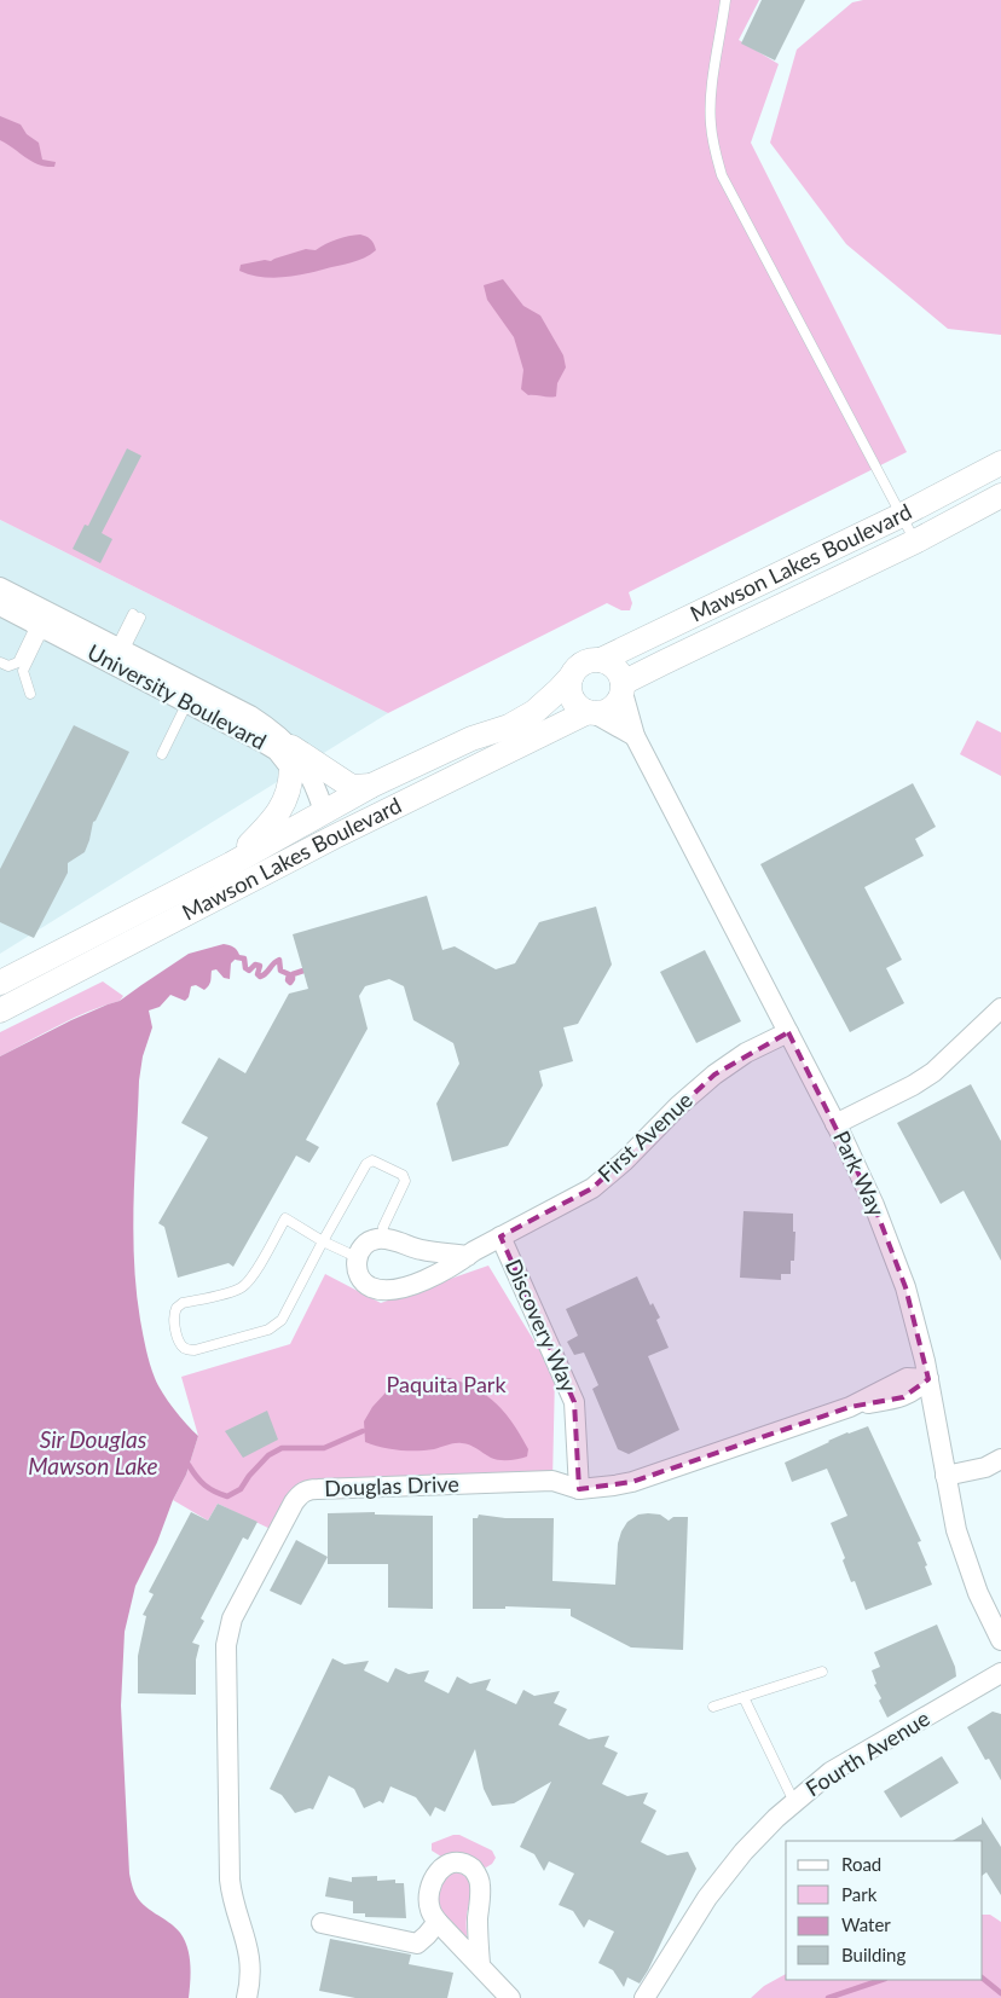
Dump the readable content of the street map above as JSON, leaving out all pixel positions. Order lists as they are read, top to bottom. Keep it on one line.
{"streets":{"street":["Mawson Lakes Boulevard","University Boulevard","First Avenue","Park Way","Discovery Way","Douglas Drive","Fourth Avenue"]},"crossings":[["Mawson Lakes Boulevard","University Boulevard"],["Mawson Lakes Boulevard","Park Way"],["First Avenue","Park Way"],["First Avenue","Discovery Way"],["Park Way","Douglas Drive"],["Discovery Way","Douglas Drive"]],"water":["Sir Douglas Mawson Lake"],"parks":["Paquita Park"],"legend":["Road","Park","Water","Building"]}
